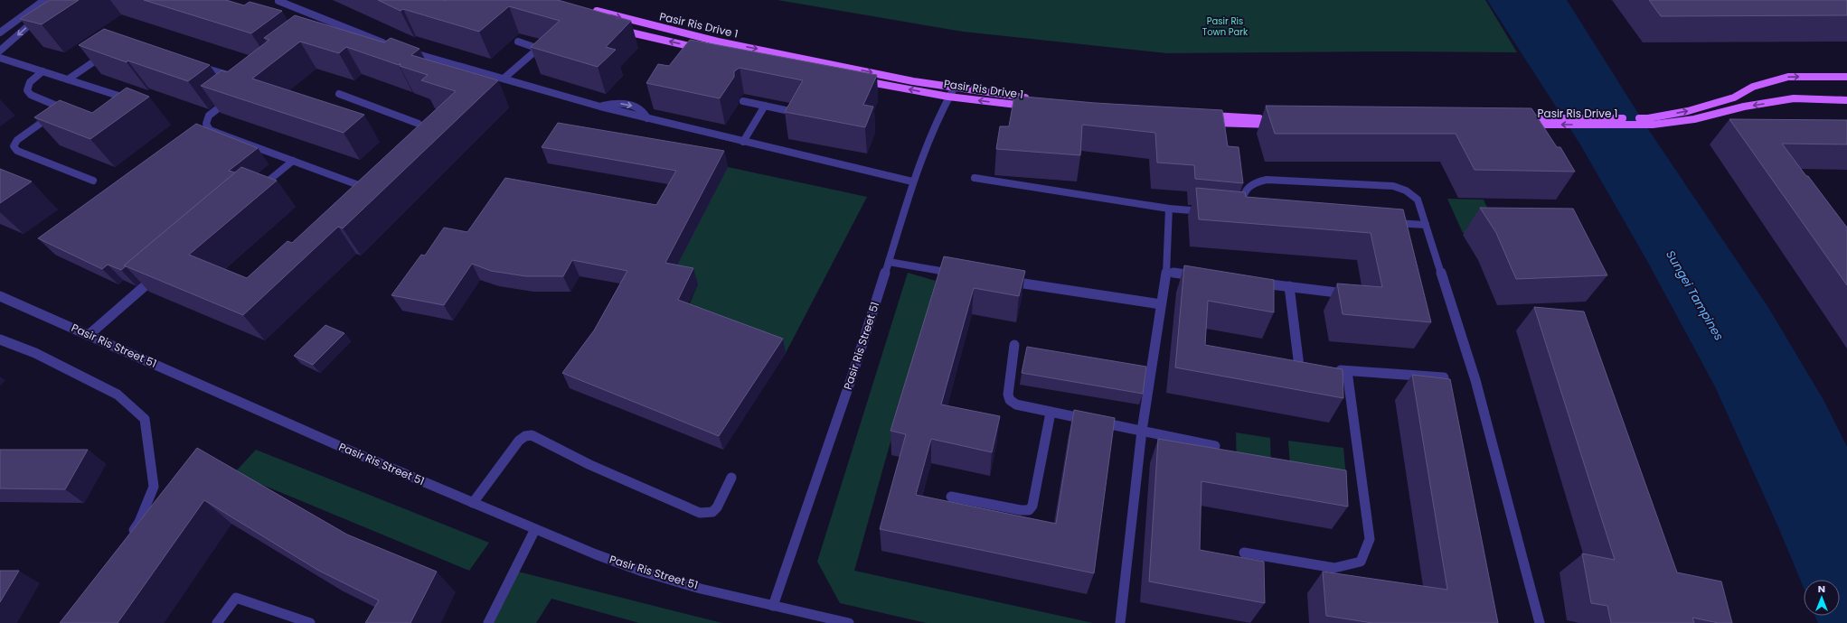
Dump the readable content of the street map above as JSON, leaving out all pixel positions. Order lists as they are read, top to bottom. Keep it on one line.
{"streets":{"main road":["Pasir Ris Drive 1"],"street":["Pasir Ris Street 51"]},"crossings":[["Pasir Ris Drive 1","Pasir Ris Street 51"]],"water":["Sungei Tampines"],"parks":["Pasir Ris Town Park"],"north":"top"}
